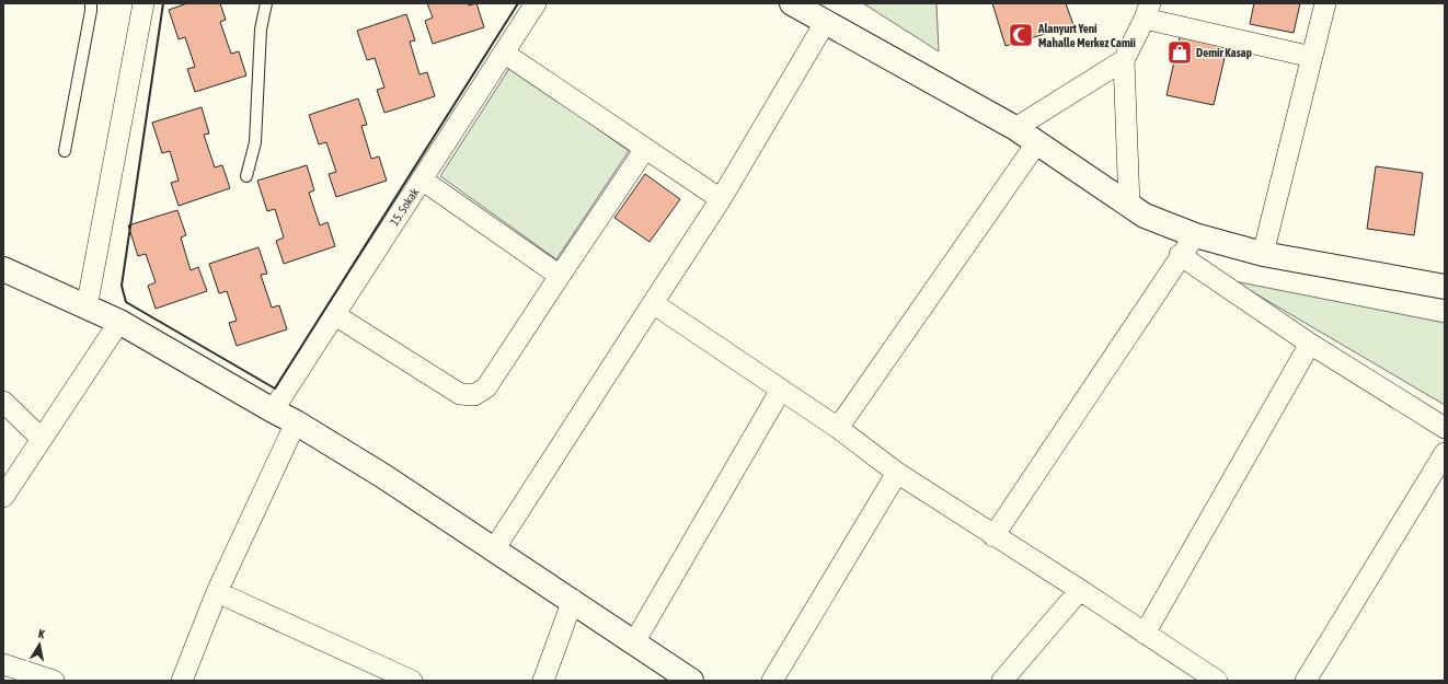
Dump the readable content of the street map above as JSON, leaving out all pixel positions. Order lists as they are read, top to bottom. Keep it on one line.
{"streets":{"street":["15. Sokak"]},"places":{"mosque":["Alanyurt Yeni Mahalle Merkez Camii"],"shop":["Demir Kasap"]},"north":"top"}
